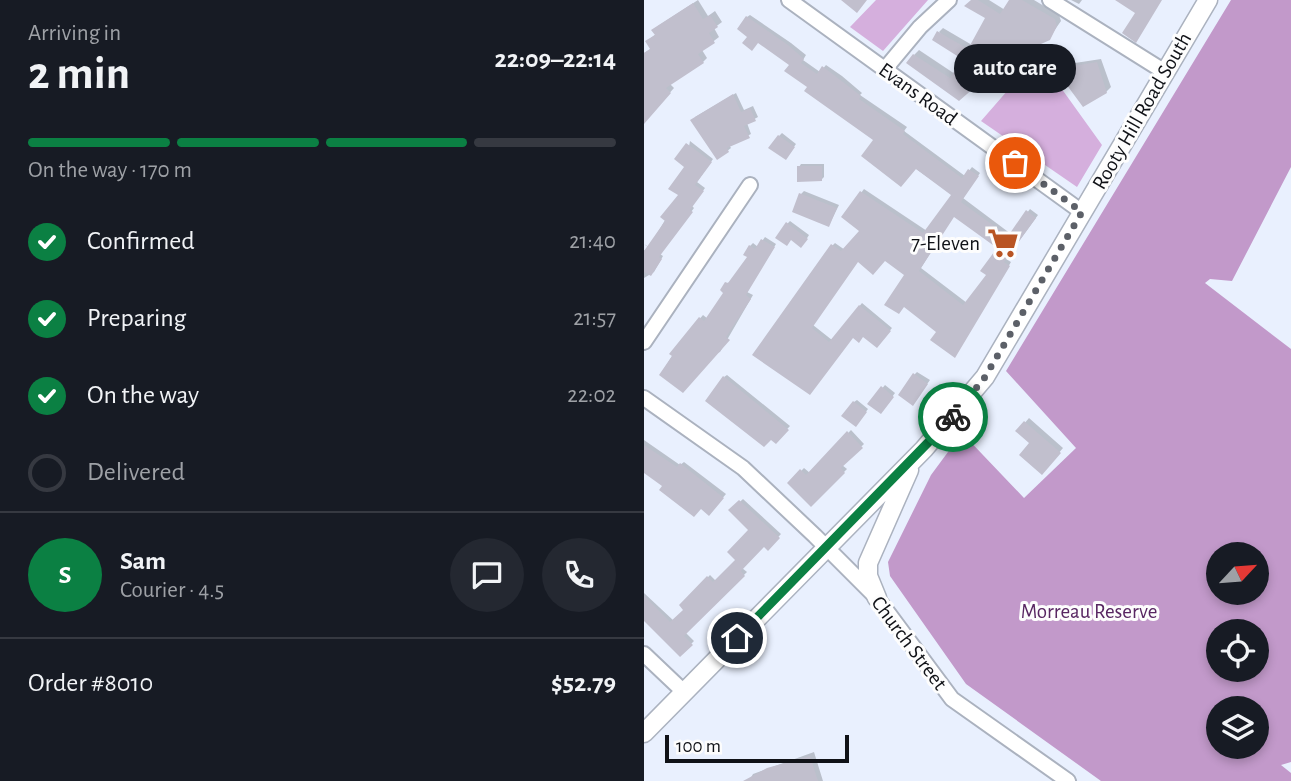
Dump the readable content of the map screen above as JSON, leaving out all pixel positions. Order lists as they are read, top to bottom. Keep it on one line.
{"streets":{"main road":["Rooty Hill Road South"],"street":["Evans Road","Church Street"]},"crossings":[["Evans Road","Rooty Hill Road South"],["Rooty Hill Road South","Church Street"]],"parks":["Morreau Reserve"],"places":{"other":["auto care"],"supermarket":["7-Eleven"]},"scale_bar":"100 m","north":"top right","page":{"heading":["2 min","Arriving in","22:09–22:14"],"panel":["Sam","Courier · 4.5","Order #8010","$52.79"],"bubble":"auto care","bar":"On the way · 170 m","list":[["Confirmed","21:40"],["Preparing","21:57"],["On the way","22:02"],"Delivered"],"round":"S","scale":"100 m"}}
